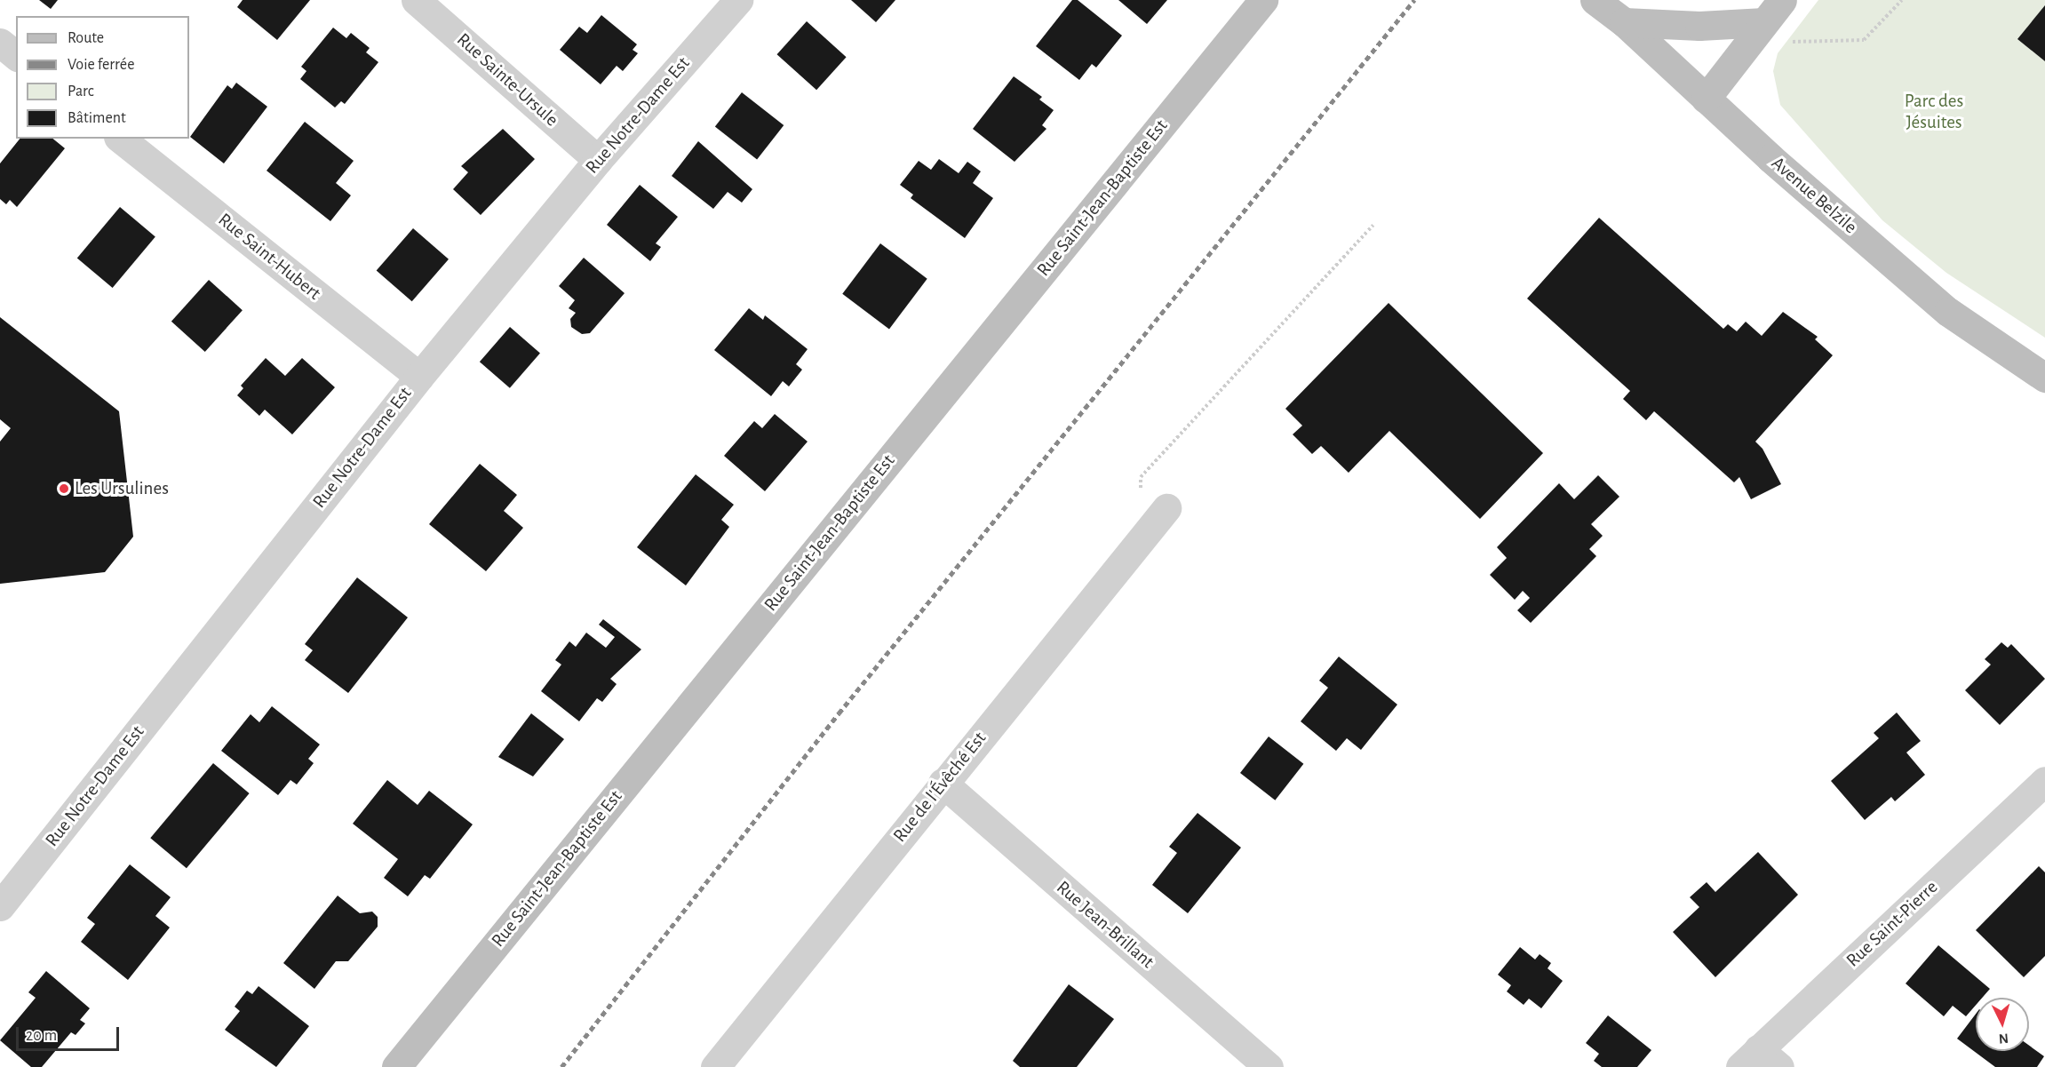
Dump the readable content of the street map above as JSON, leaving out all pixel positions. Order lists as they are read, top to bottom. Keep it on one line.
{"streets":{"street":["Rue Sainte-Ursule","Rue Notre-Dame Est","Avenue Belzile","Rue Saint-Jean-Baptiste Est","Rue Saint-Hubert","Rue de l'Évêché Est","Rue Saint-Pierre","Rue Jean-Brillant"]},"crossings":[["Rue Sainte-Ursule","Rue Notre-Dame Est"],["Rue Notre-Dame Est","Rue Saint-Hubert"],["Rue de l'Évêché Est","Rue Jean-Brillant"]],"parks":["Parc des Jésuites"],"places":["Les Ursulines"],"legend":["Route","Voie ferrée","Parc","Bâtiment"],"scale_bar":"20 m","north":"bottom"}
